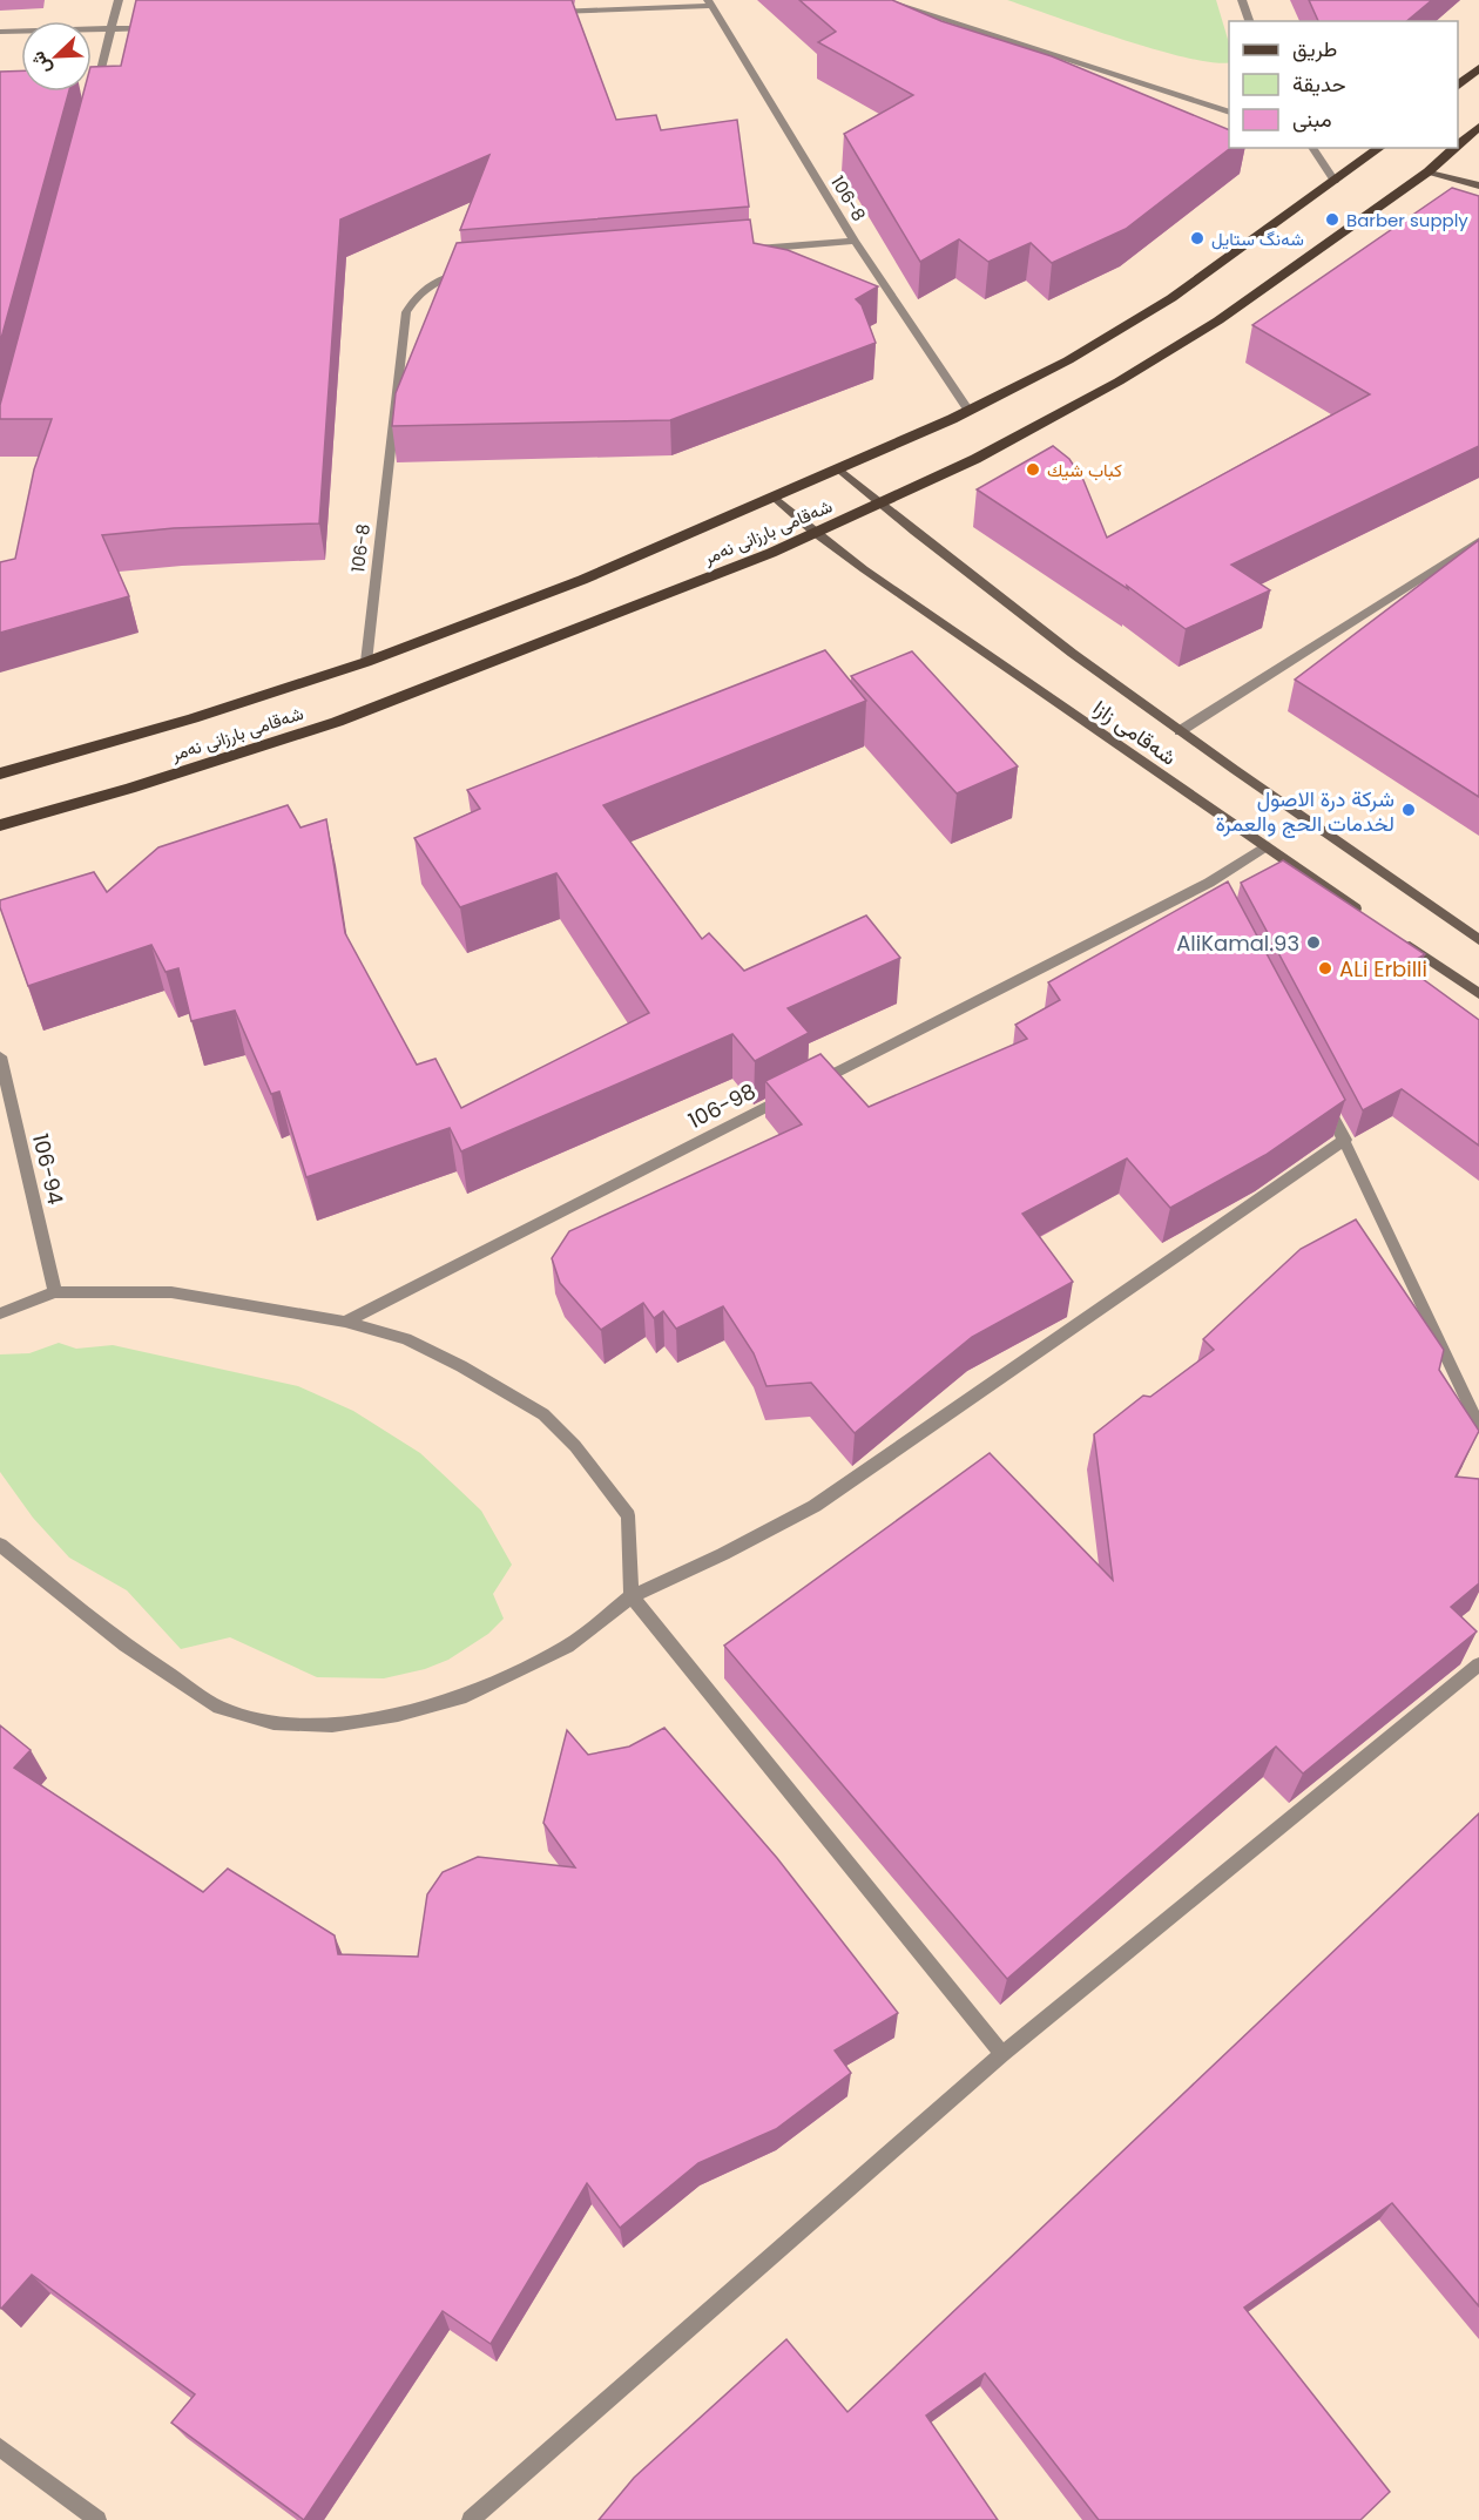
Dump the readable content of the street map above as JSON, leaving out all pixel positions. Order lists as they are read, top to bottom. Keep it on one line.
{"streets":{"main road":["شەقامی بارزانی نەمر"],"street":["106-8","شەقامی زازا","106-98","106-94"]},"crossings":[["106-8","شەقامی بارزانی نەمر"],["شەقامی بارزانی نەمر","شەقامی زازا"],["شەقامی زازا","106-98"]],"places":["Barber supply","شەنگ ستایل","كباب شيك","شركة درة الاصول لخدمات الحج والعمرة","AliKamal.93","ALi Erbilli"],"legend":["طريق","حديقة","مبنى"],"north":"bottom left"}
